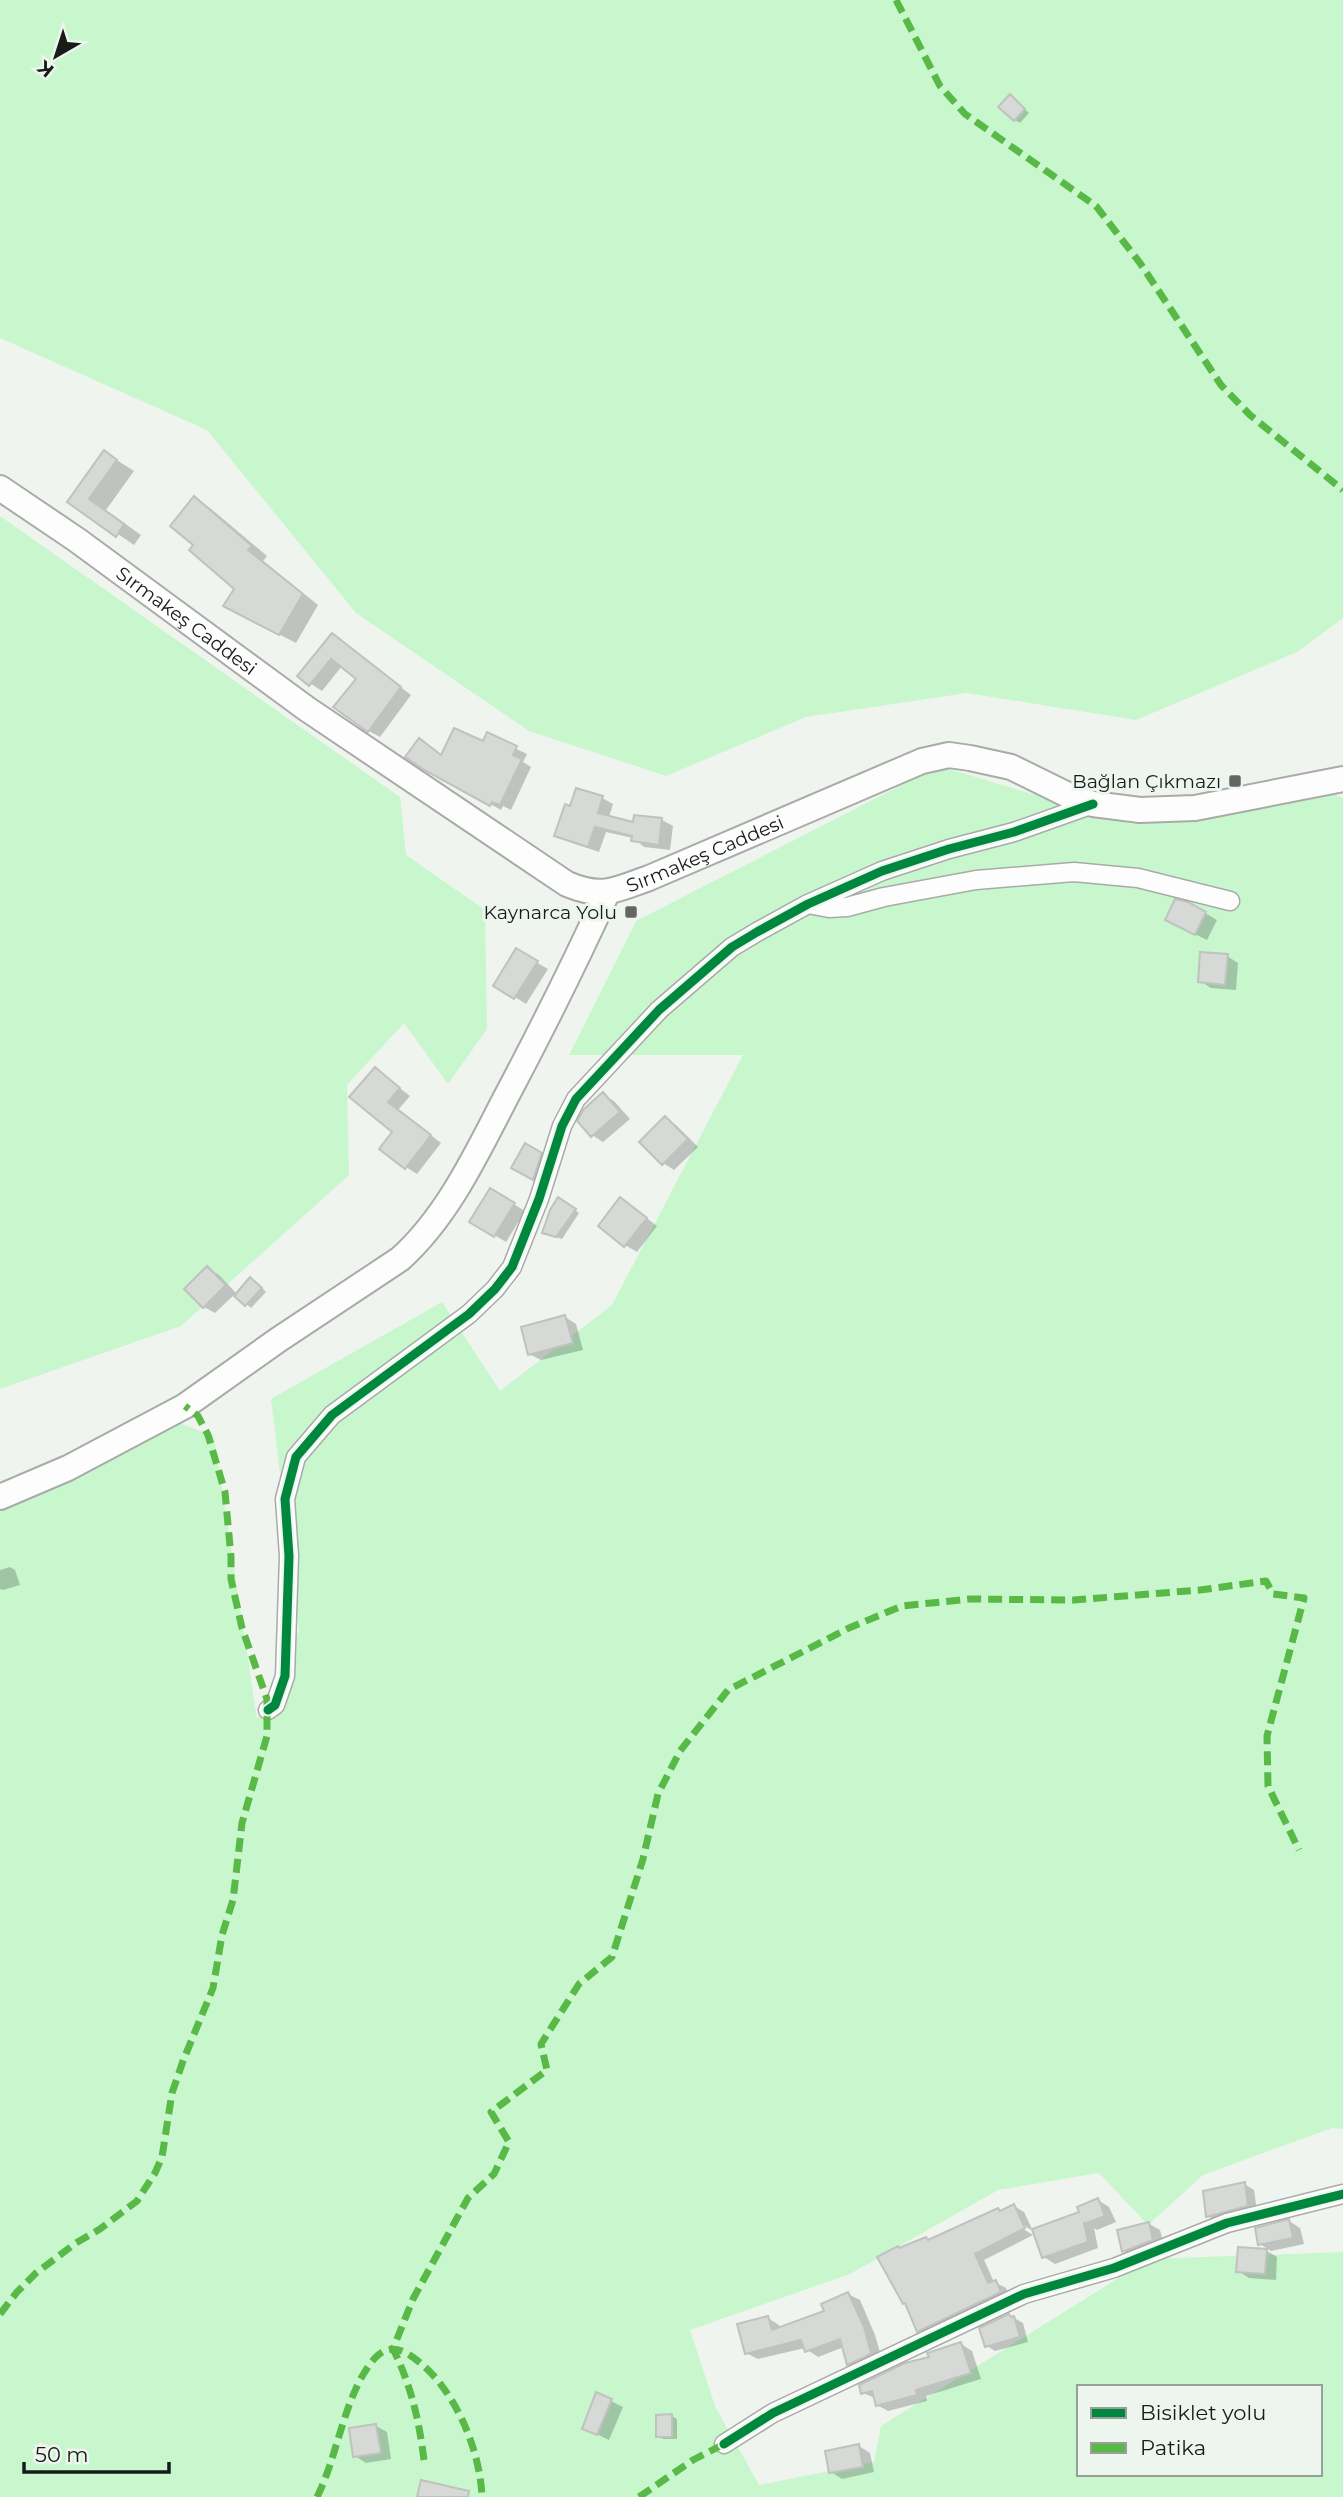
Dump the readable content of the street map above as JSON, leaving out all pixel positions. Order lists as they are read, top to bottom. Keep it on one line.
{"streets":{"main road":["Sırmakeş Caddesi"]},"places":{"transit":["Bağlan Çıkmazı","Kaynarca Yolu"]},"legend":["Bisiklet yolu","Patika"],"scale_bar":"50 m","north":"bottom left"}
